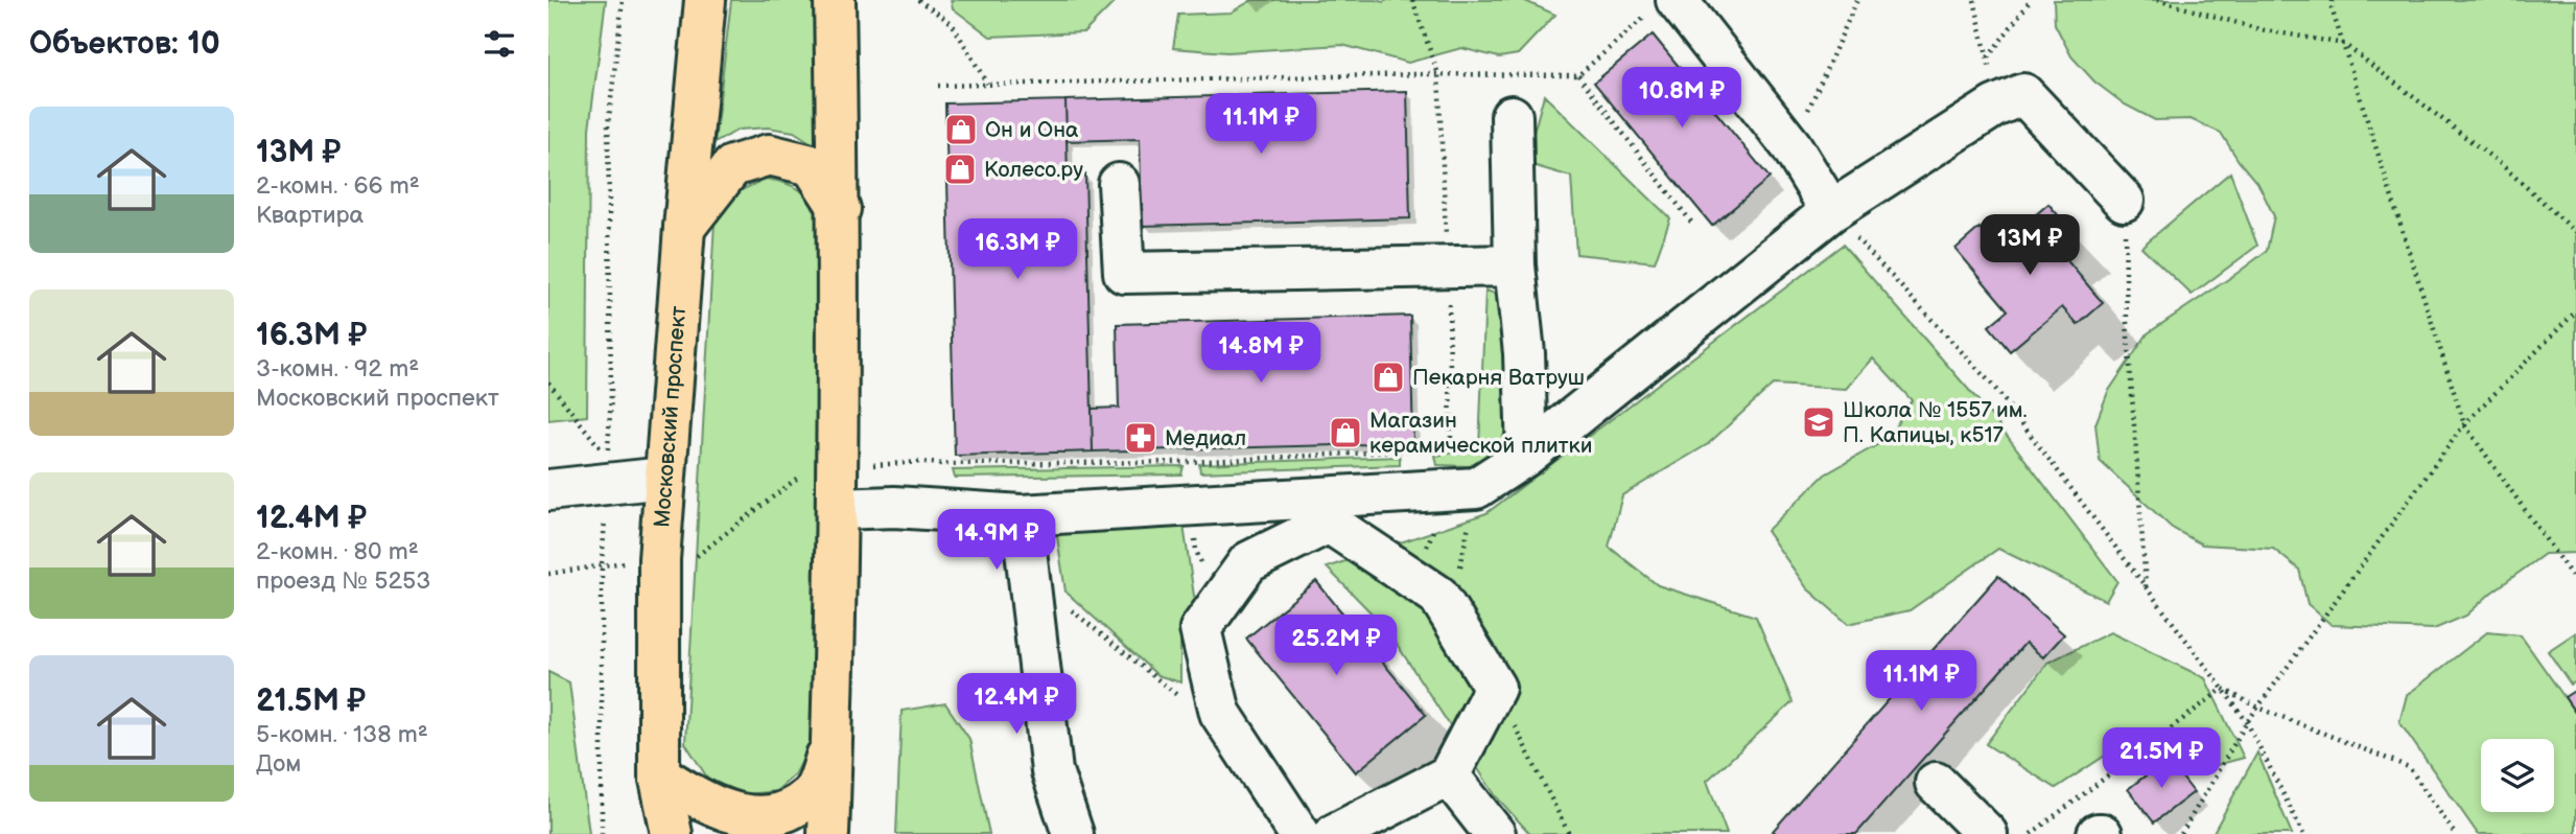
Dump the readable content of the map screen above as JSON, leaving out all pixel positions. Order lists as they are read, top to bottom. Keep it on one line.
{"streets":{"main road":["Московский проспект"]},"places":{"shop":["Он и Она","Колесо.ру","Пекарня Ватруш","Магазин керамической плитки"],"school or university":["Школа № 1557 им. П. Капицы, к517"],"pharmacy":["Медиал"]},"page":{"heading":"Объектов: 10","price":["10.8M ₽","11.1M ₽","13M ₽","16.3M ₽","14.8M ₽","14.9M ₽","25.2M ₽","11.1M ₽","12.4M ₽","21.5M ₽"],"list":[{"name":"13M ₽","note":"2-комн. · 66 m² · Квартира"},{"name":"16.3M ₽","note":"3-комн. · 92 m² · Московский проспект"},{"name":"12.4M ₽","note":"2-комн. · 80 m² · проезд № 5253"},{"name":"21.5M ₽","note":"5-комн. · 138 m² · Дом"}]}}
